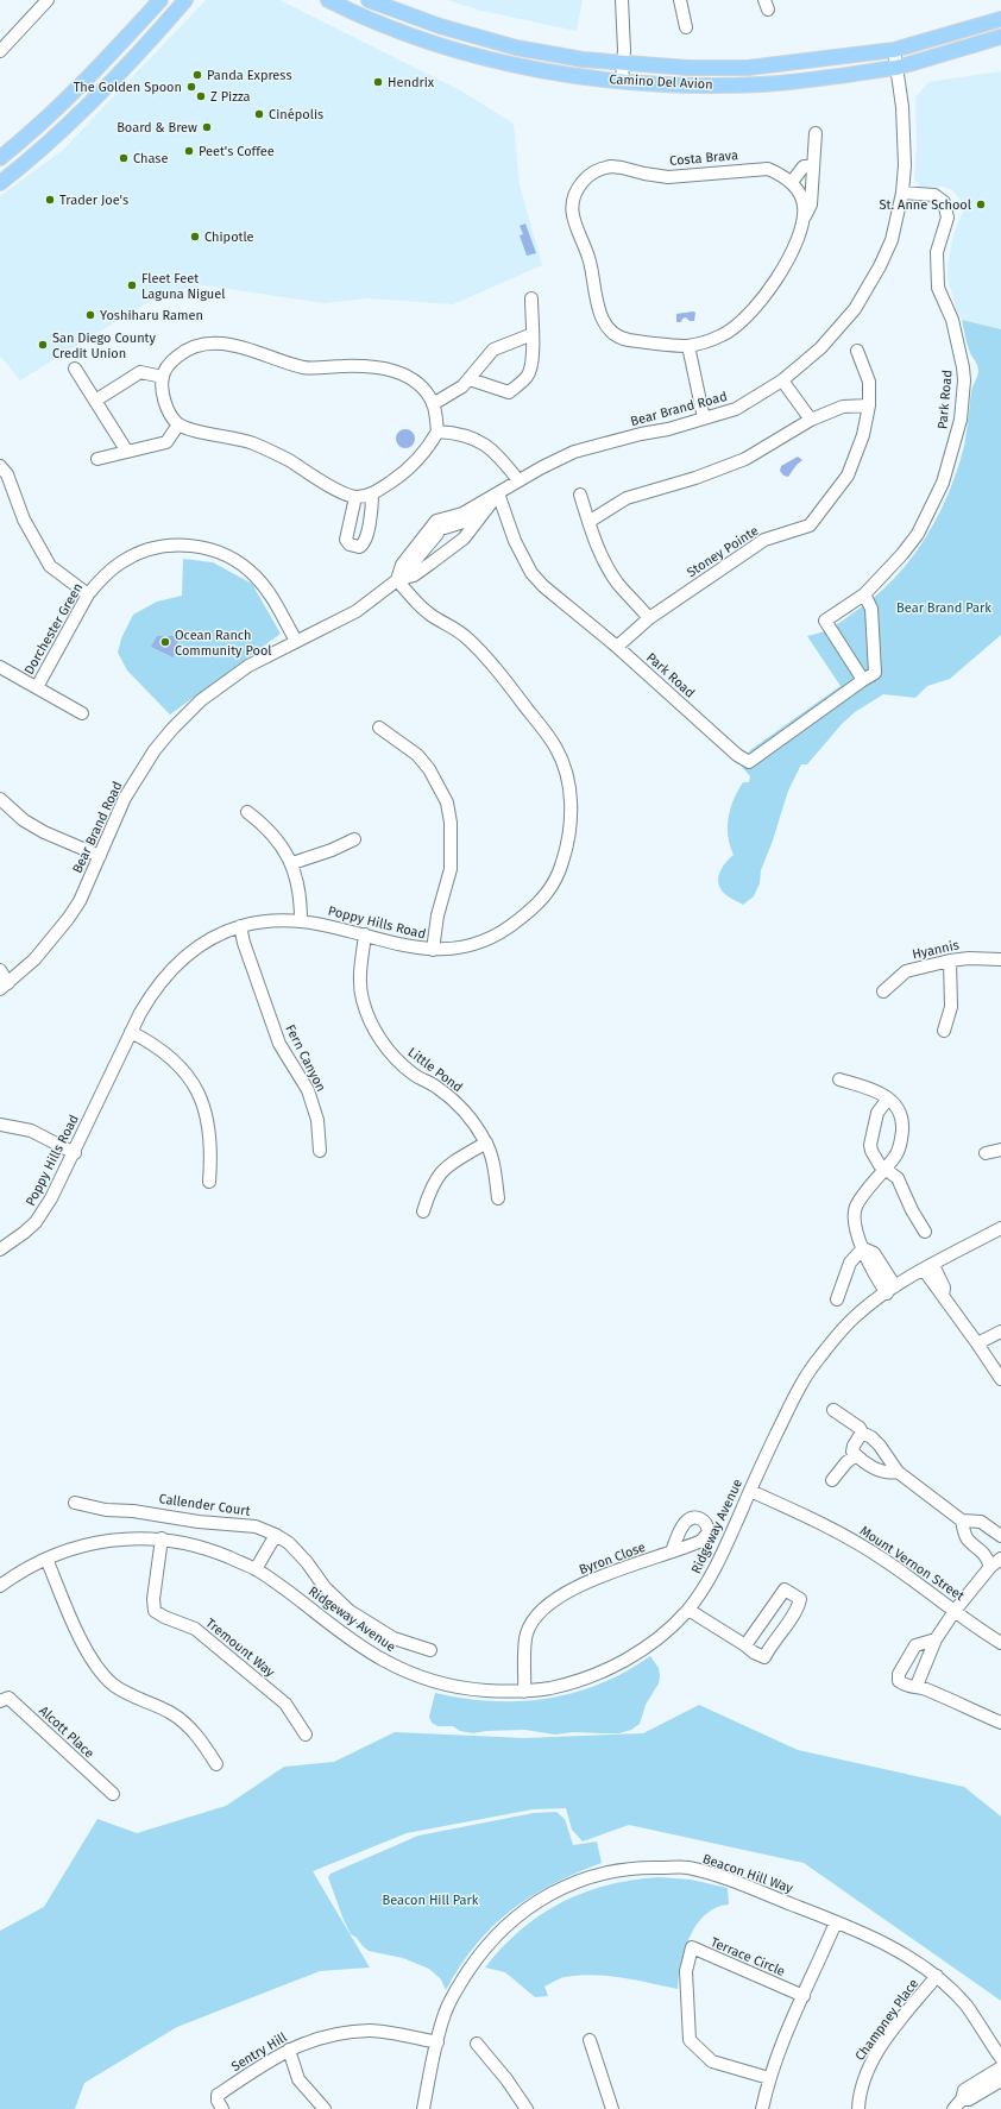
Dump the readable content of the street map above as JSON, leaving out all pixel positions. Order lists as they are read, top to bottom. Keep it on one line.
{"streets":{"main road":["Camino Del Avion"],"street":["Costa Brava","Park Road","Bear Brand Road","Stoney Pointe","Dorchester Green","Poppy Hills Road","Hyannis","Fern Canyon","Little Pond","Callender Court","Ridgeway Avenue","Byron Close","Mount Vernon Street","Tremount Way","Alcott Place","Beacon Hill Way","Terrace Circle","Champney Place","Sentry Hill"]},"crossings":[["Camino Del Avion","Bear Brand Road"],["Park Road","Bear Brand Road"],["Park Road","Stoney Pointe"],["Bear Brand Road","Dorchester Green"],["Bear Brand Road","Poppy Hills Road"],["Poppy Hills Road","Fern Canyon"],["Poppy Hills Road","Little Pond"],["Ridgeway Avenue","Byron Close"],["Ridgeway Avenue","Mount Vernon Street"],["Ridgeway Avenue","Tremount Way"],["Beacon Hill Way","Champney Place"],["Beacon Hill Way","Sentry Hill"]],"parks":["Bear Brand Park","Beacon Hill Park"],"places":["Panda Express","Hendrix","The Golden Spoon","Z Pizza","Cinépolis","Board & Brew","Peet's Coffee","Chase","Trader Joe's","St. Anne School","Chipotle","Fleet Feet Laguna Niguel","Yoshiharu Ramen","San Diego County Credit Union","Ocean Ranch Community Pool"]}
